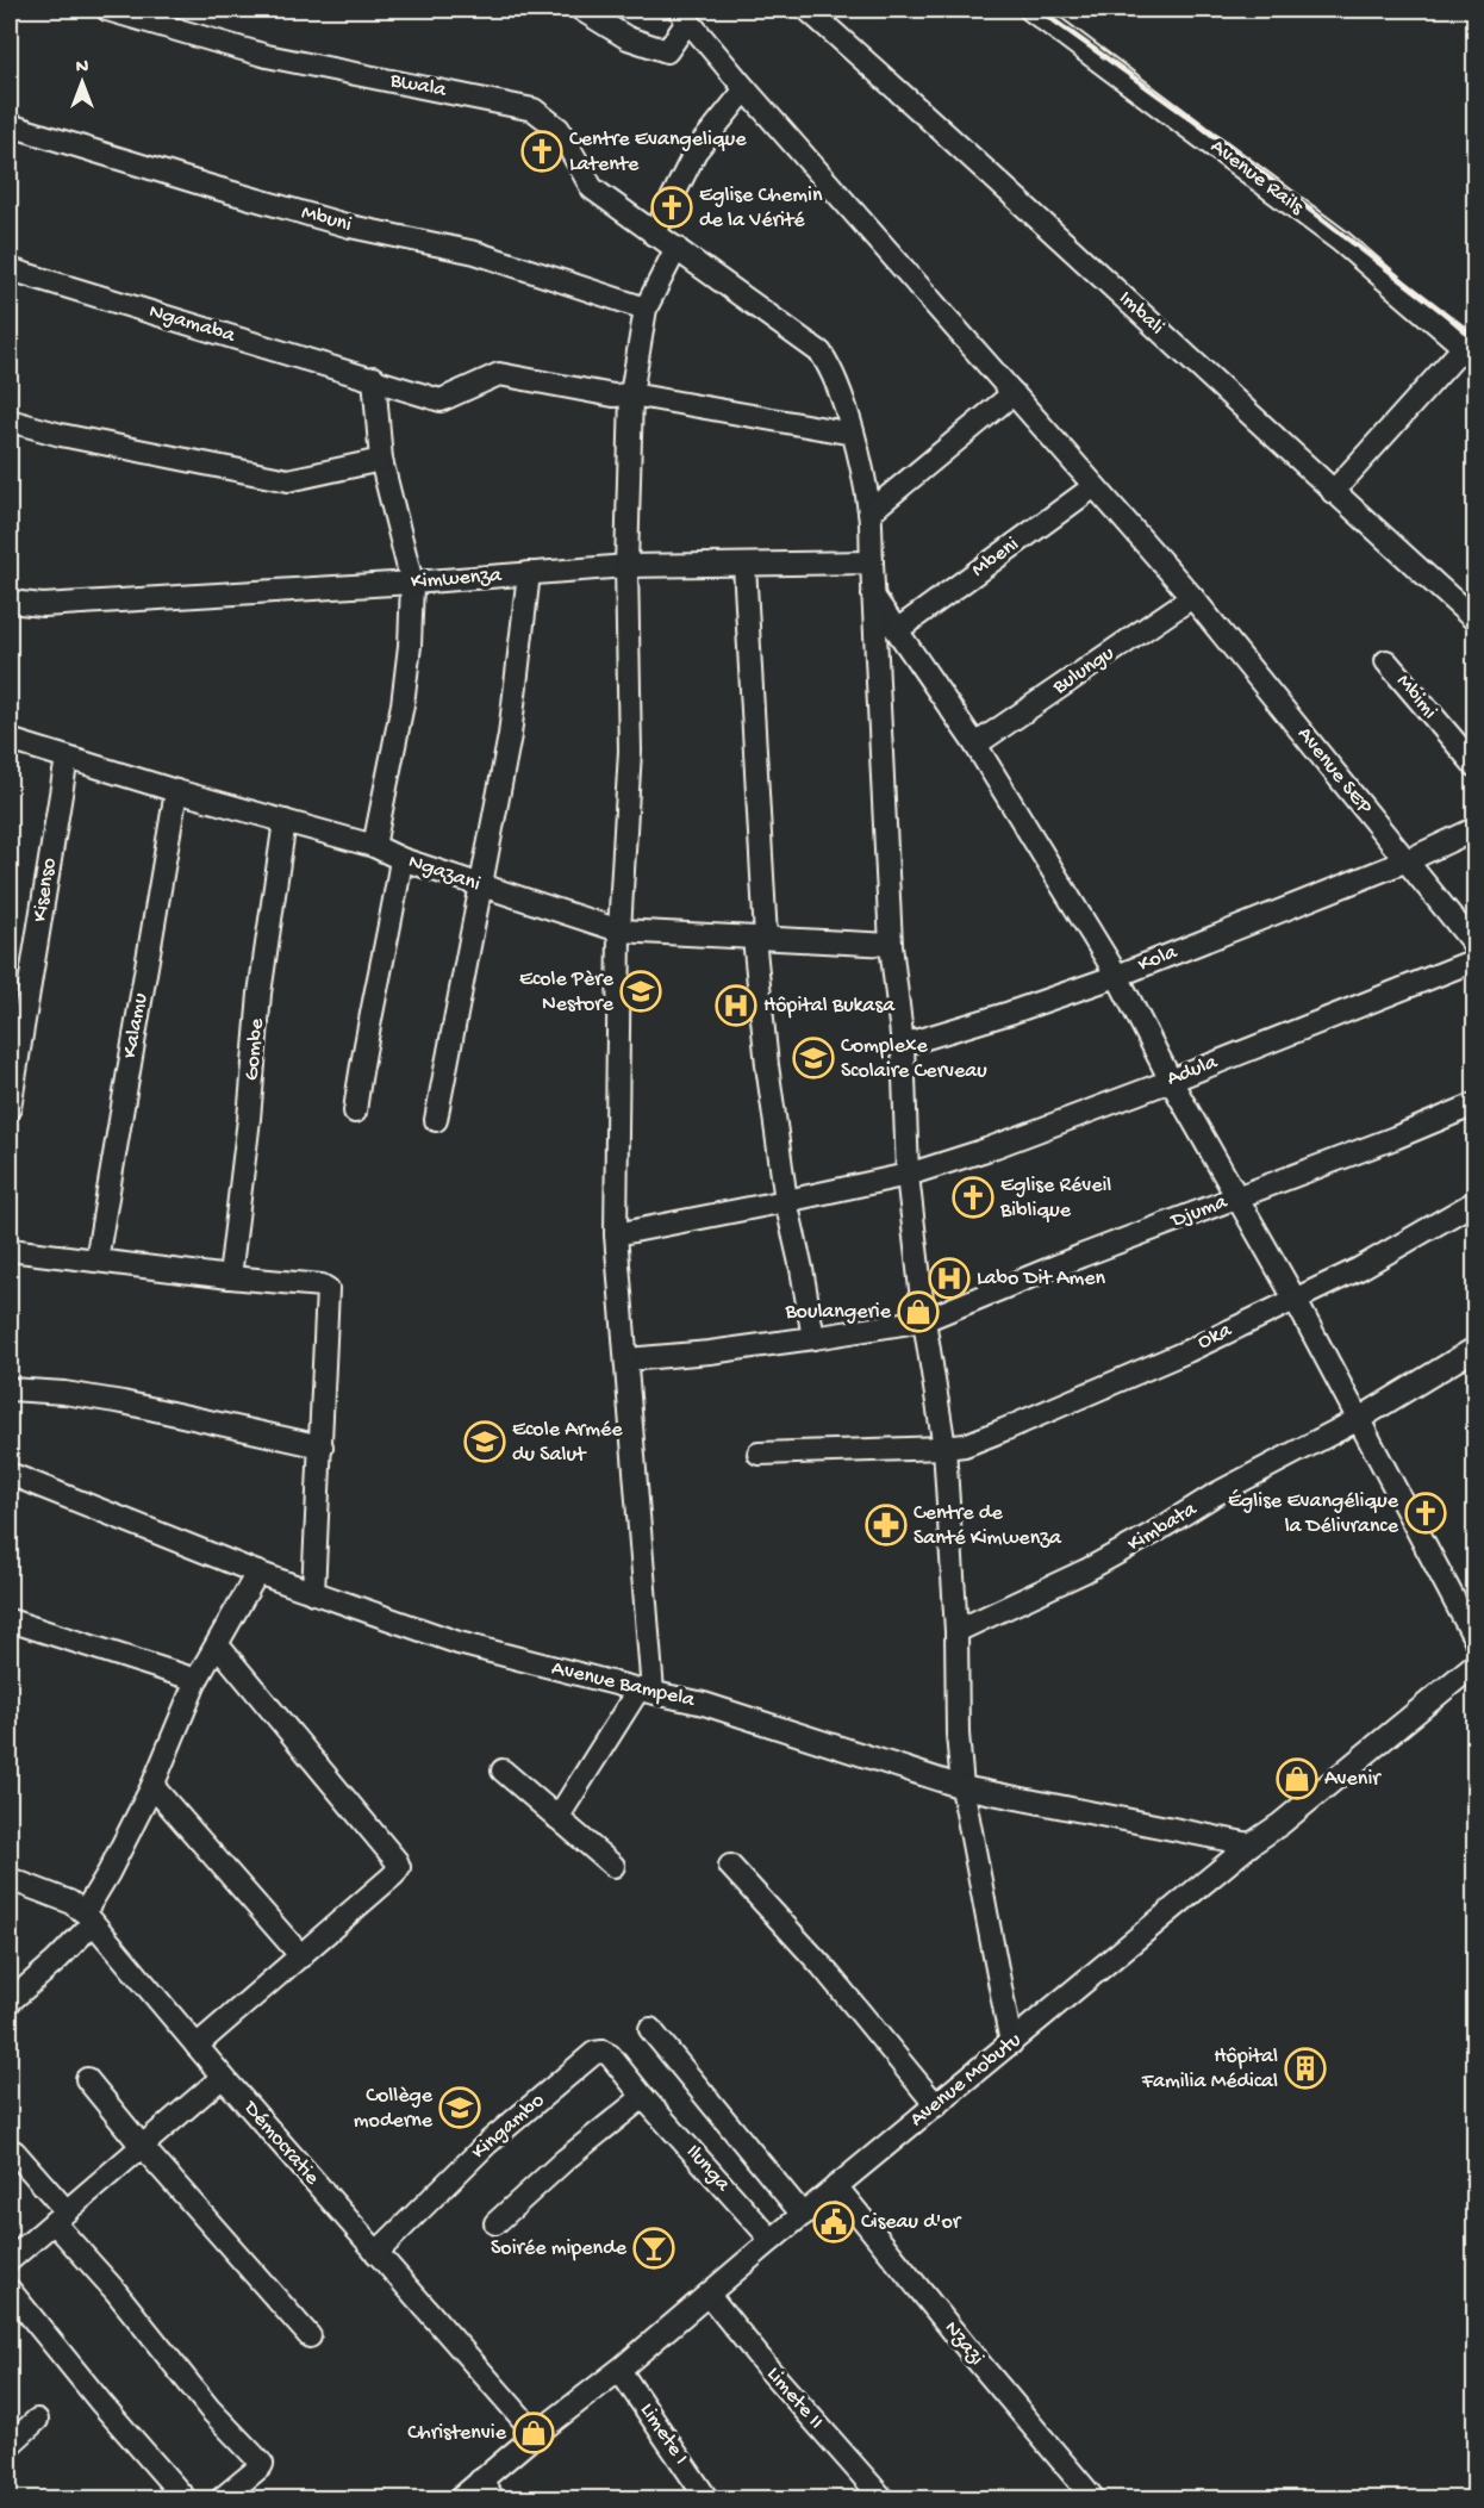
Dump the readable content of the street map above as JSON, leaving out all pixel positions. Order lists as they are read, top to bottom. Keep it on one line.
{"streets":{"street":["Bwala","Avenue Rails","Mbuni","Imbali","Ngamaba","Mbeni","Kimwenza","Bulungu","Mbimi","Avenue SEP","Ngazani","Kisenso","Kola","Kalamu","Gombe","Adula","Djuma","Oka","Kimbata","Avenue Bampela","Avenue Mobutu","Kingambo","Démocratie","Ilunga","Nzazi","Limete II","Limete I"]},"crossings":[["Bwala","Ngamaba"],["Bwala","Kimwenza"],["Mbeni","Avenue SEP"],["Bulungu","Avenue SEP"],["Avenue SEP","Kola"],["Ngazani","Kisenso"],["Ngazani","Kalamu"],["Ngazani","Gombe"],["Avenue Bampela","Avenue Mobutu"],["Avenue Mobutu","Démocratie"],["Avenue Mobutu","Ilunga"],["Avenue Mobutu","Nzazi"],["Avenue Mobutu","Limete II"],["Avenue Mobutu","Limete I"],["Kingambo","Démocratie"],["Kingambo","Ilunga"]],"places":{"church":["Centre Evangelique Latente","Eglise Chemin de la Vérité","Eglise Réveil Biblique","Église Evangélique la Délivrance"],"school or university":["Ecole Père Nestore","Complexe Scolaire Cerveau","Ecole Armée du Salut","Collège moderne"],"hospital":["Hôpital Bukasa","Labo Dit Amen"],"shop":["Boulangerie","Avenir","Christenvie"],"pharmacy":["Centre de Santé Kimwenza"],"building":["Hôpital Familia Médical"],"public building":["Ciseau d'or"],"bar":["Soirée mipende"]},"north":"top"}
